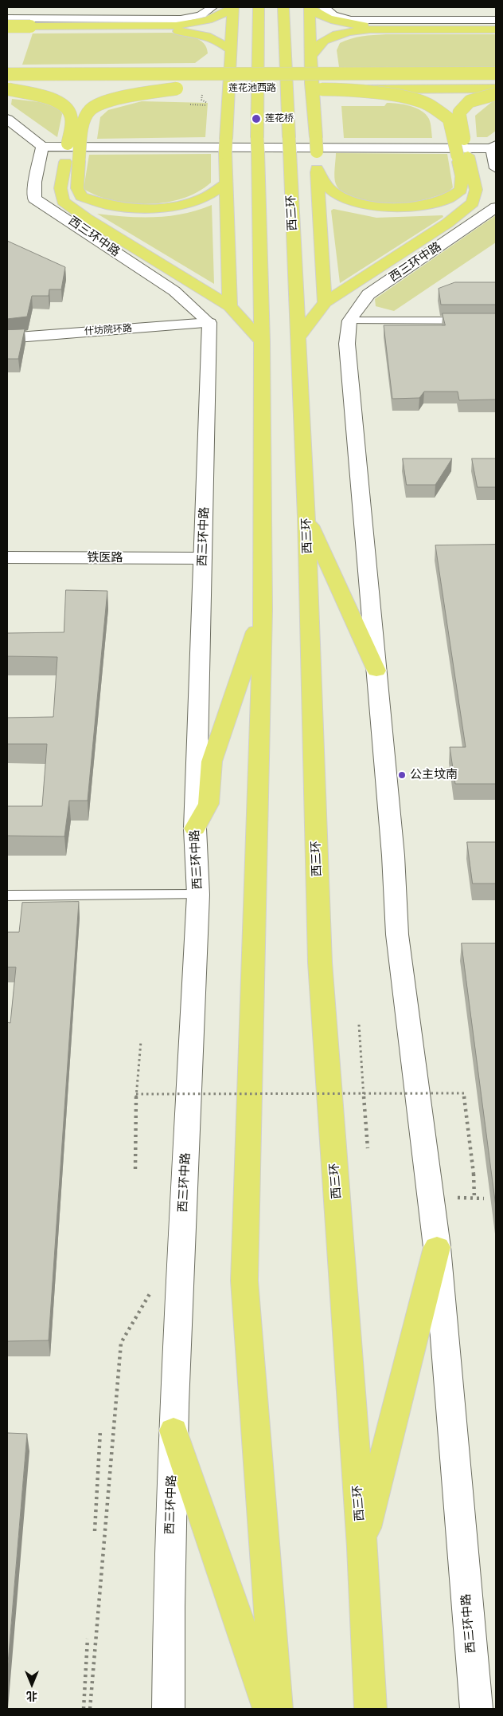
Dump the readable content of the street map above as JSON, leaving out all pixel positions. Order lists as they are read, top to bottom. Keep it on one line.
{"streets":{"highway":["莲花池西路","西三环"],"street":["西三环中路","什坊院环路","铁医路"]},"crossings":[["西三环中路","什坊院环路"],["西三环中路","铁医路"]],"places":["莲花桥","公主坟南"],"north":"bottom"}
